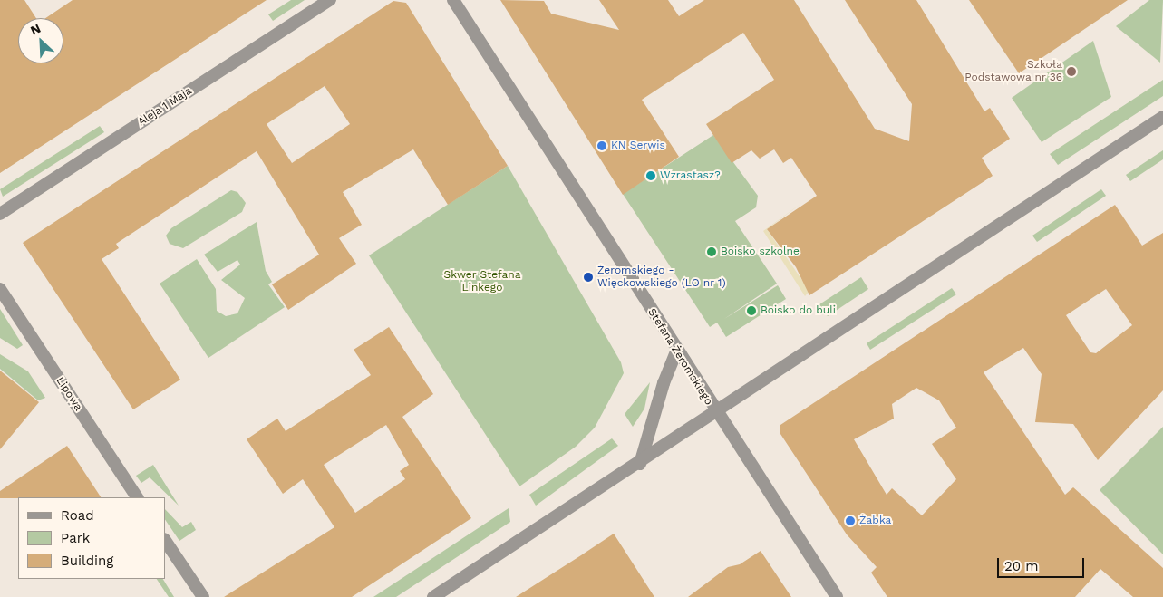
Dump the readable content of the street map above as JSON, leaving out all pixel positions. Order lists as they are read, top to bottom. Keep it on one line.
{"streets":{"street":["Aleja 1 Maja","Stefana Żeromskiego","Lipowa"]},"parks":["Skwer Stefana Linkego"],"places":["Szkoła Podstawowa nr 36","KN Serwis","Wzrastasz?","Boisko szkolne","Żeromskiego - Więckowskiego (LO nr 1)","Boisko do buli","Żabka"],"legend":["Road","Park","Building"],"scale_bar":"20 m","north":"top left"}
